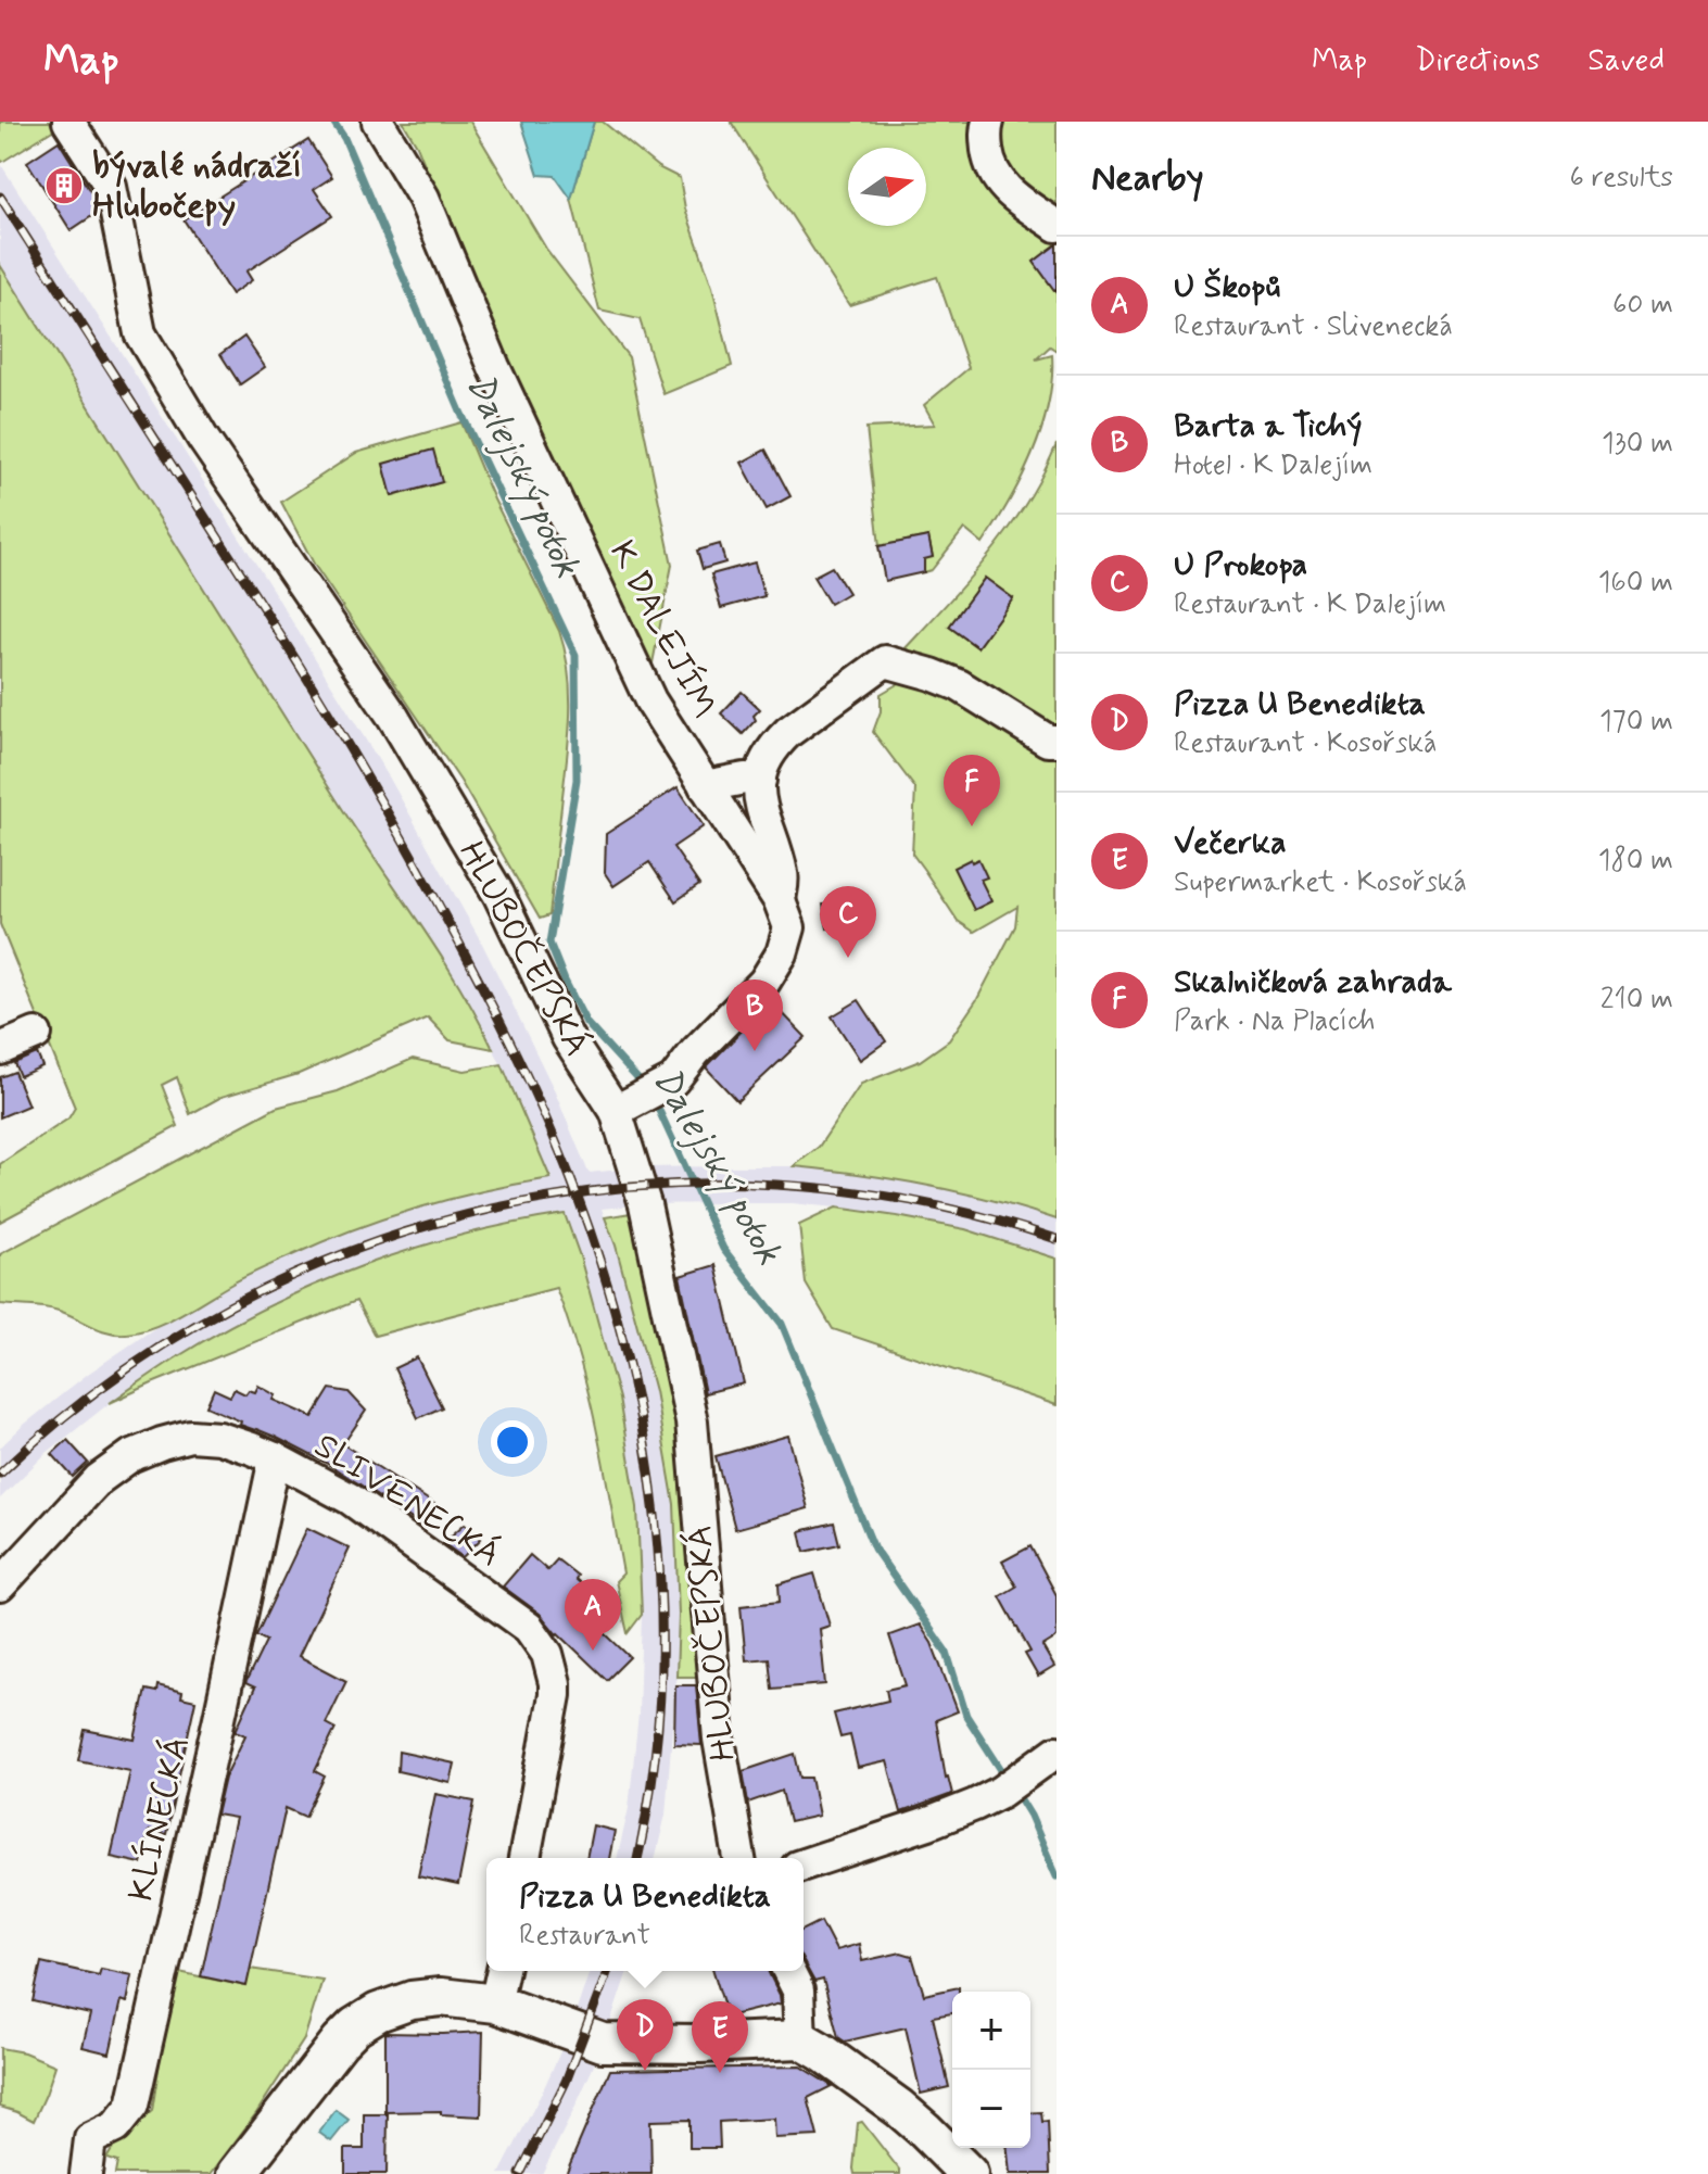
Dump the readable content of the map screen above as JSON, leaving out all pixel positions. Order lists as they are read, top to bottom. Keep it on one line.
{"streets":{"street":["K DALEJÍM","HLUBOČEPSKÁ","SLIVENECKÁ","KLÍNECKÁ"]},"crossings":[["K DALEJÍM","HLUBOČEPSKÁ"],["SLIVENECKÁ","KLÍNECKÁ"]],"water":["Dalejský potok"],"places":{"building":["bývalé nádraží Hlubočepy"]},"north":"right","page":{"header":"Map","nav":["Map","Directions","Saved"],"heading":["Nearby","6 results"],"list":[{"mark":"A","name":"U Škopů","note":"Restaurant · Slivenecká","value":"60 m"},{"mark":"B","name":"Barta a Tichý","note":"Hotel · K Dalejím","value":"130 m"},{"mark":"C","name":"U Prokopa","note":"Restaurant · K Dalejím","value":"160 m"},{"mark":"D","name":"Pizza U Benedikta","note":"Restaurant · Kosořská","value":"170 m"},{"mark":"E","name":"Večerka","note":"Supermarket · Kosořská","value":"180 m"},{"mark":"F","name":"Skalničková zahrada","note":"Park · Na Placích","value":"210 m"}],"pins":["F","C","B","A","D","E"],"popup":["Pizza U Benedikta","Restaurant"],"map_buttons":["+","−"]}}
